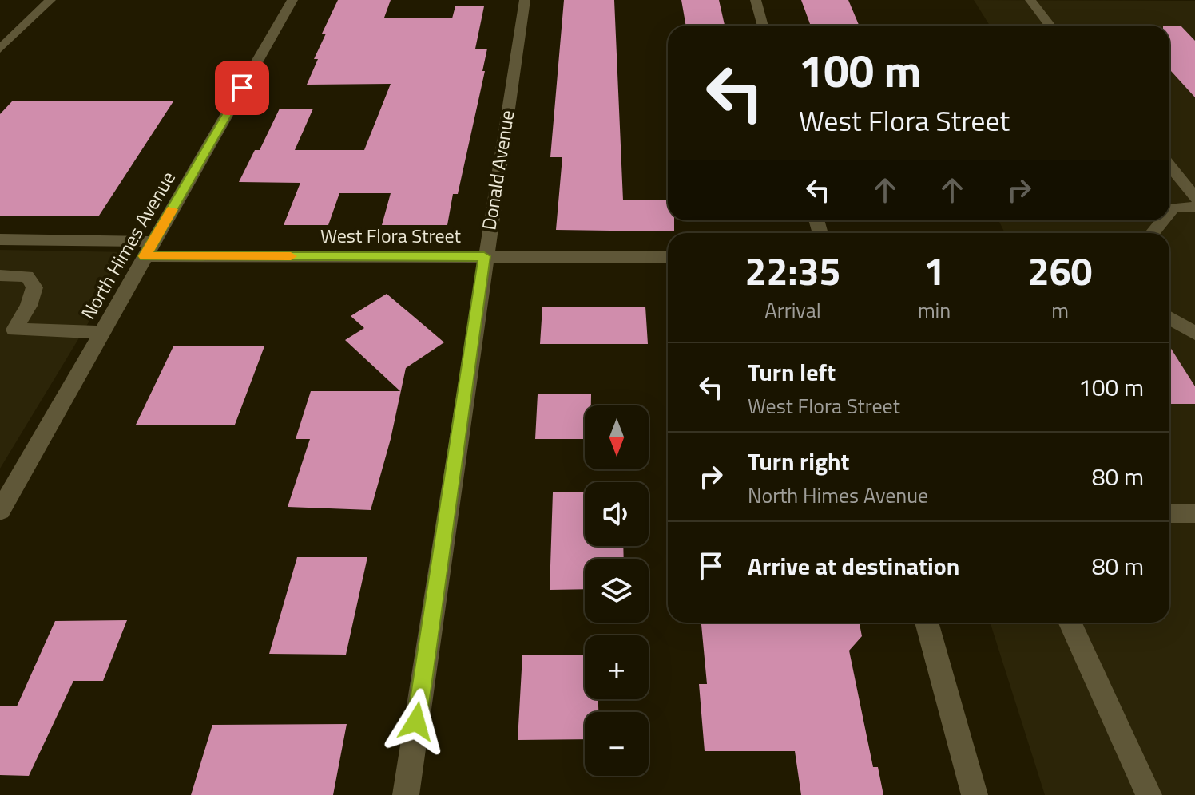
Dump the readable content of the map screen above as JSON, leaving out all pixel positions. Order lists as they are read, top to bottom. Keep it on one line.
{"streets":{"street":["Donald Avenue","West Flora Street","North Himes Avenue"]},"crossings":[["Donald Avenue","West Flora Street"],["West Flora Street","North Himes Avenue"]],"north":"bottom","page":{"turn":["100 m","West Flora Street"],"eta":["22:35","Arrival","1","min","260","m"],"list":[{"name":"Turn left","note":"West Flora Street","value":"100 m"},{"name":"Turn right","note":"North Himes Avenue","value":"80 m"},{"name":"Arrive at destination","value":"80 m"}],"map_buttons":["+","−"]}}
